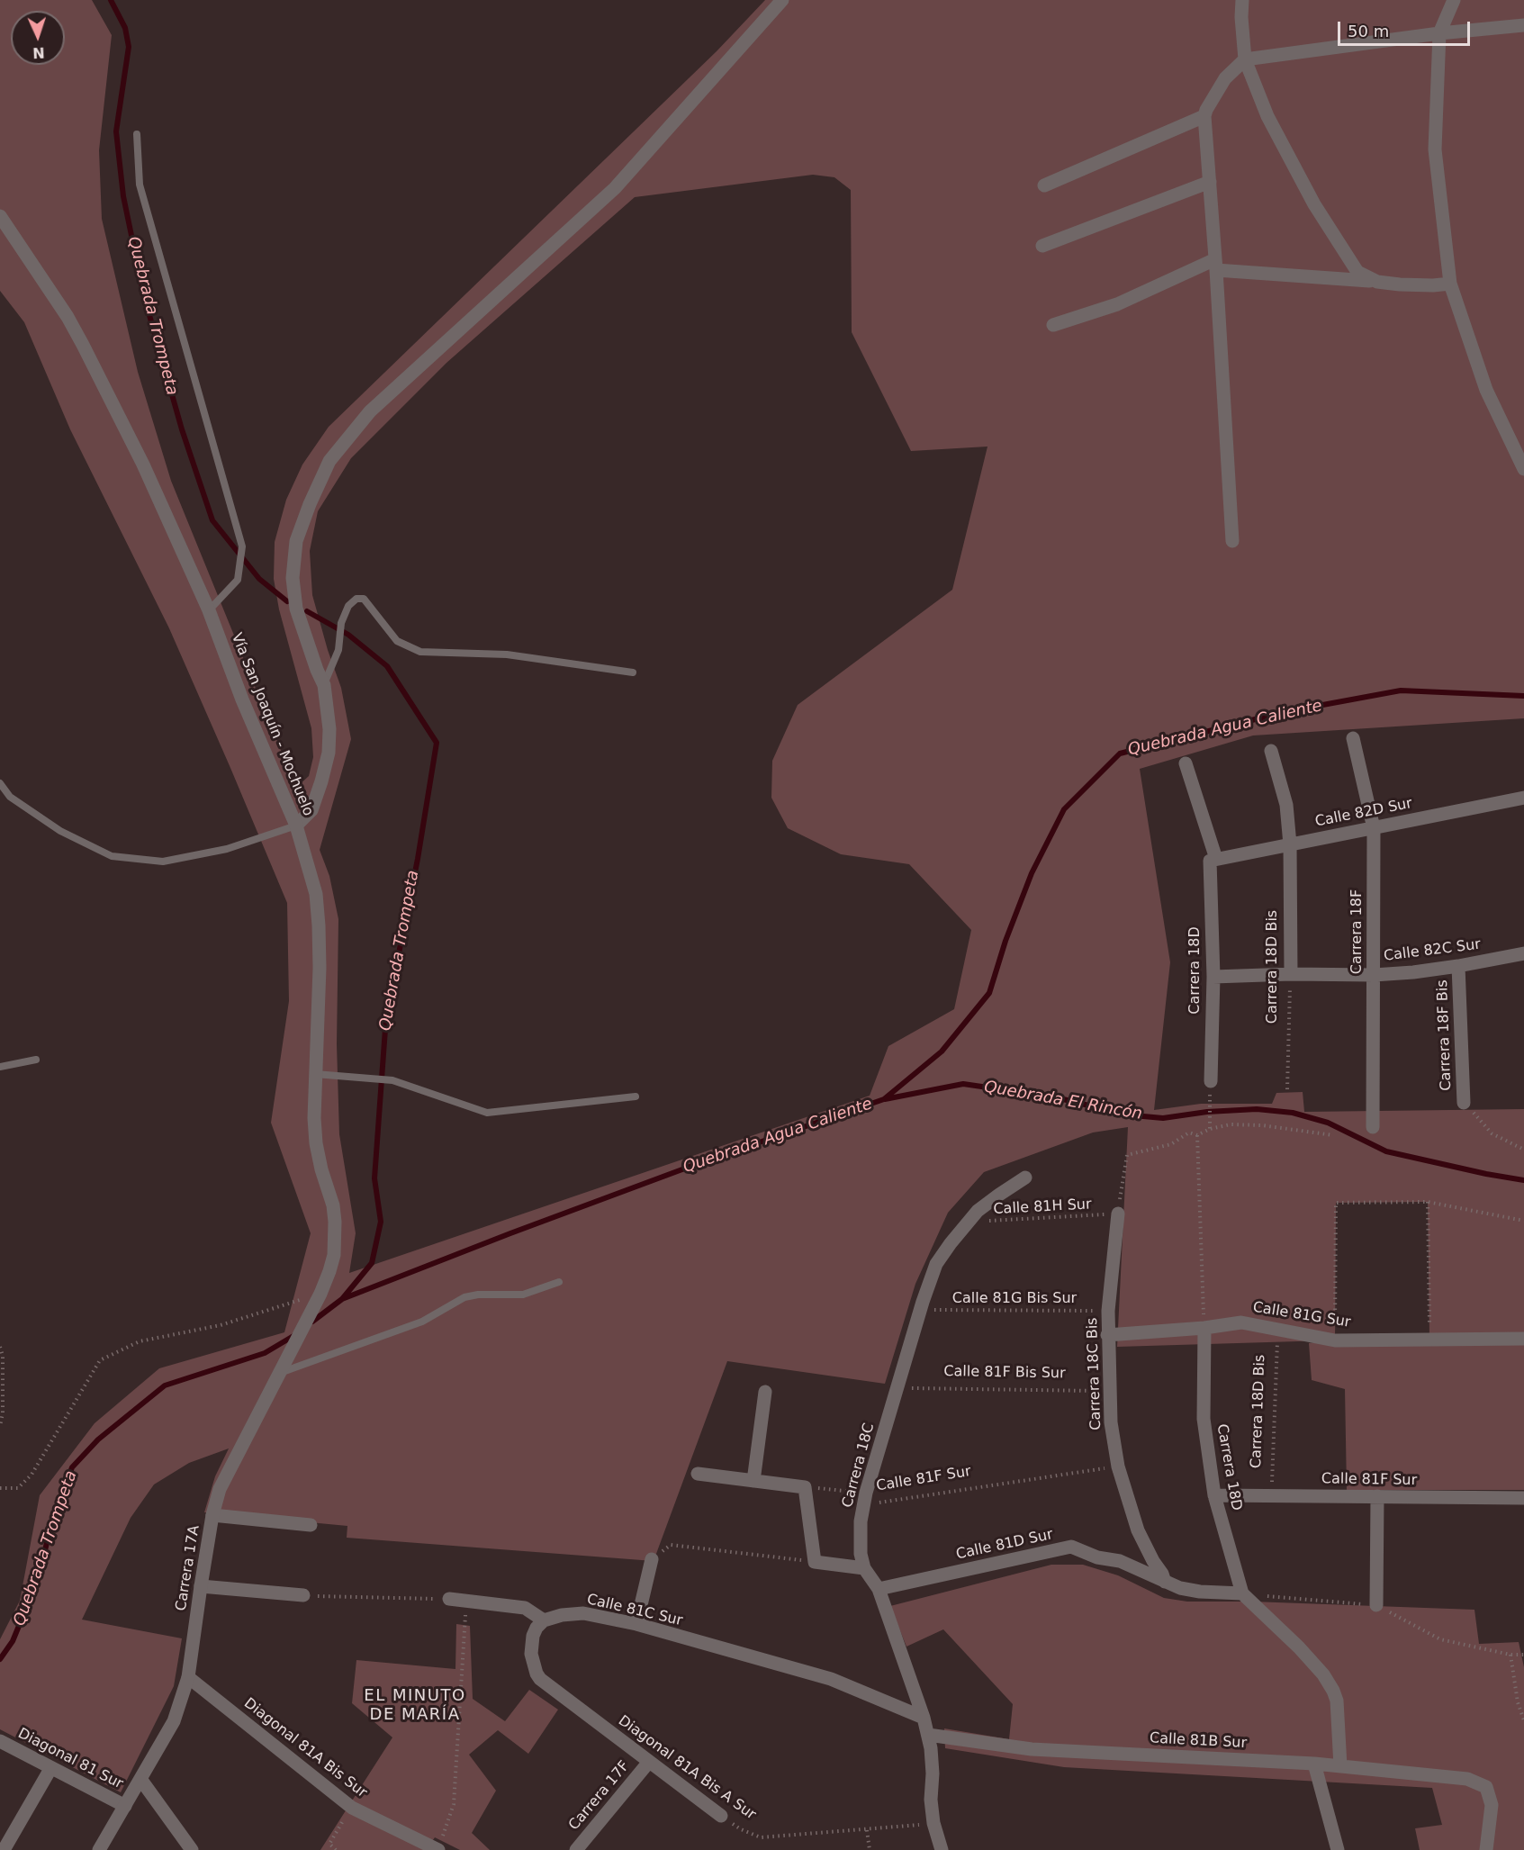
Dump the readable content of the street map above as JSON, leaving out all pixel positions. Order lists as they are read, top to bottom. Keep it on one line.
{"streets":{"street":["Vía San Joaquín - Mochuelo","Calle 82D Sur","Carrera 18F","Calle 82C Sur","Carrera 18D Bis","Carrera 18D","Carrera 18F Bis","Calle 81G Sur","Carrera 18C Bis","Carrera 18C","Calle 81F Sur","Calle 81D Sur","Carrera 17A","Calle 81C Sur","Calle 81B Sur","Diagonal 81A Bis Sur","Diagonal 81 Sur","Diagonal 81A Bis A Sur","Carrera 17F"],"path":["Calle 81H Sur","Calle 81G Bis Sur","Calle 81F Bis Sur"]},"crossings":[["Vía San Joaquín - Mochuelo","Carrera 17A"],["Calle 82D Sur","Carrera 18F"],["Calle 82D Sur","Carrera 18D Bis"],["Calle 82D Sur","Carrera 18D"],["Carrera 18F","Calle 82C Sur"],["Calle 82C Sur","Carrera 18D Bis"],["Calle 82C Sur","Carrera 18D"],["Calle 82C Sur","Carrera 18F Bis"],["Carrera 18D Bis","Calle 81G Sur"],["Carrera 18D Bis","Calle 81F Sur"],["Carrera 18D","Calle 81G Sur"],["Carrera 18D","Calle 81F Sur"],["Carrera 18D","Calle 81D Sur"],["Calle 81H Sur","Carrera 18C Bis"],["Calle 81H Sur","Carrera 18C"],["Calle 81G Bis Sur","Carrera 18C Bis"],["Calle 81G Bis Sur","Carrera 18C"],["Calle 81G Sur","Carrera 18C Bis"],["Calle 81F Bis Sur","Carrera 18C Bis"],["Calle 81F Bis Sur","Carrera 18C"],["Carrera 18C Bis","Calle 81F Sur"],["Carrera 18C Bis","Calle 81D Sur"],["Carrera 18C","Calle 81F Sur"],["Carrera 18C","Calle 81D Sur"],["Carrera 18C","Calle 81C Sur"],["Carrera 18C","Calle 81B Sur"],["Carrera 18C","Diagonal 81A Bis A Sur"],["Carrera 17A","Diagonal 81A Bis Sur"],["Carrera 17A","Diagonal 81 Sur"],["Calle 81C Sur","Diagonal 81A Bis A Sur"],["Diagonal 81A Bis A Sur","Carrera 17F"]],"districts":["EL MINUTO DE MARÍA"],"water":["Quebrada Trompeta","Quebrada Agua Caliente","Quebrada El Rincón"],"scale_bar":"50 m","north":"bottom"}
